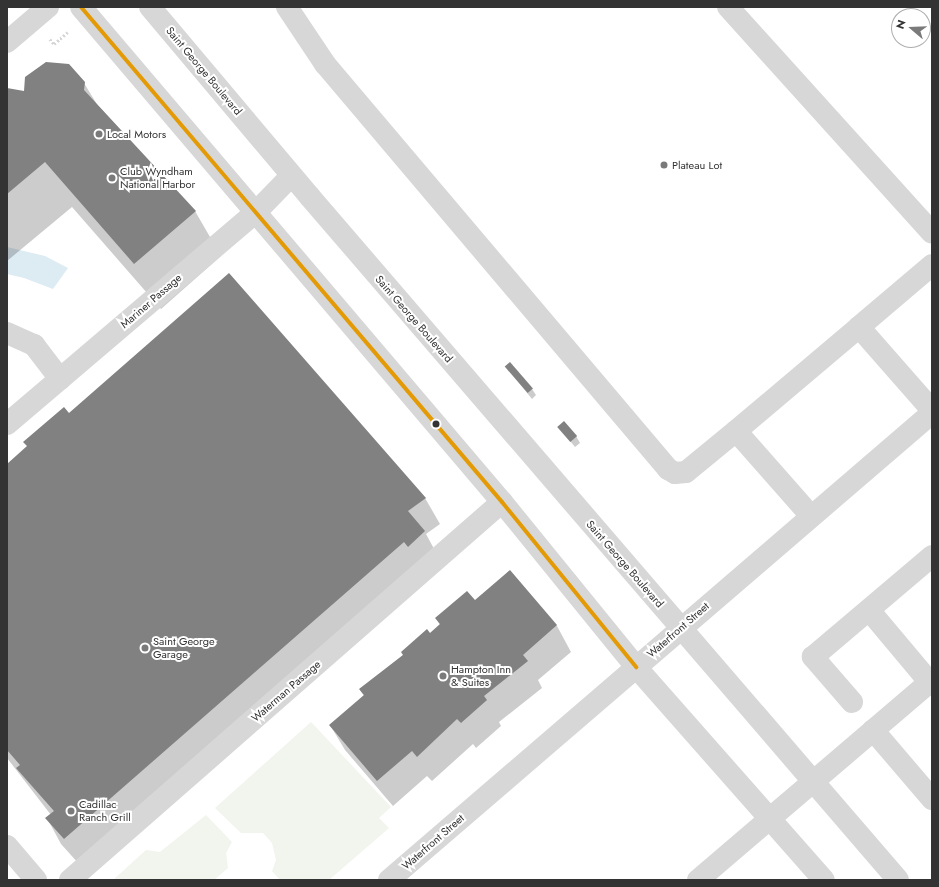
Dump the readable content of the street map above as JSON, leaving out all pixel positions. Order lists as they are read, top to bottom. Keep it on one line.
{"streets":{"street":["Saint George Boulevard","Mariner Passage","Waterfront Street","Waterman Passage"]},"crossings":[["Saint George Boulevard","Mariner Passage"],["Saint George Boulevard","Waterfront Street"]],"places":["Local Motors","Plateau Lot","Club Wyndham National Harbor","Saint George Garage","Hampton Inn & Suites","Cadillac Ranch Grill"],"north":"left"}
